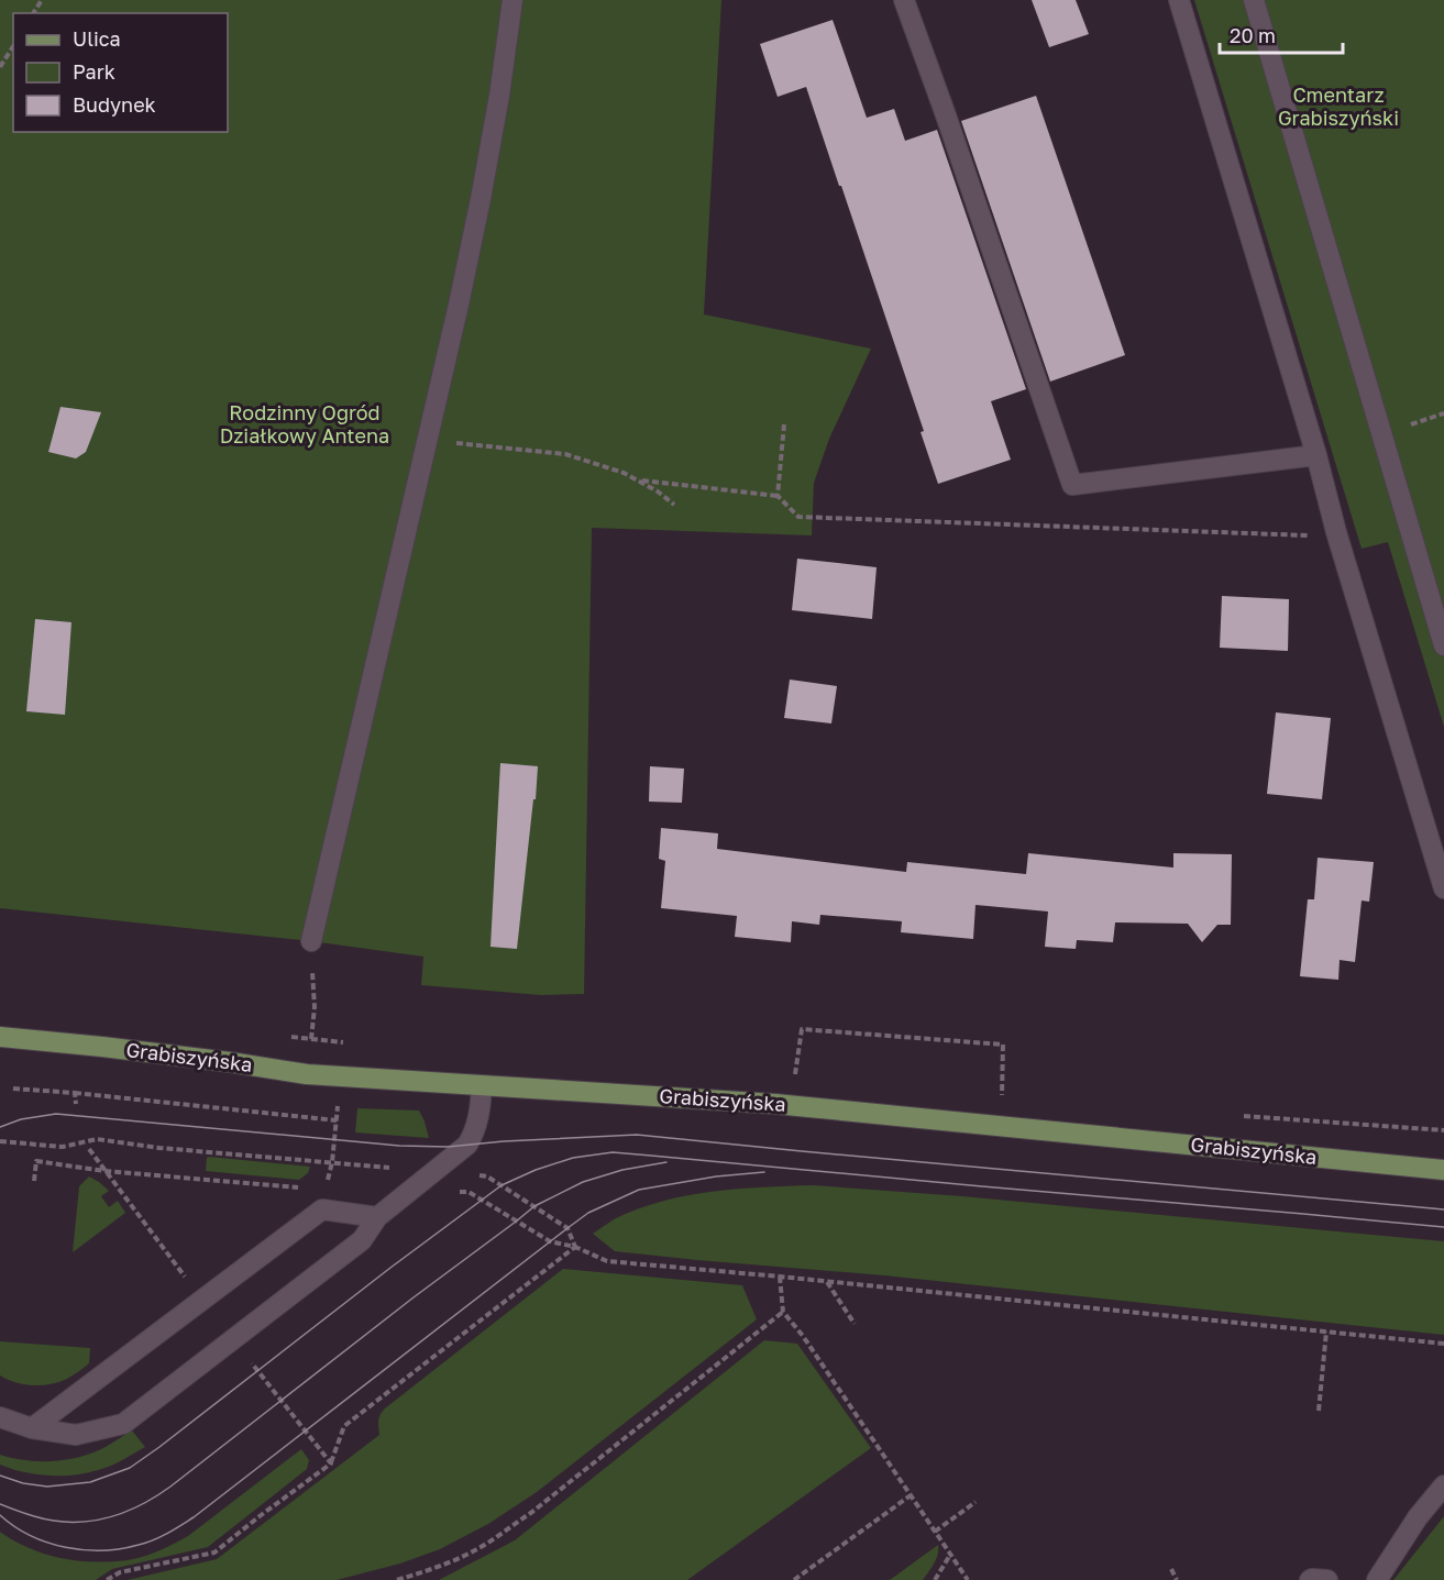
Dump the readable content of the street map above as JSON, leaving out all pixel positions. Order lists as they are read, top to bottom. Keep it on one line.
{"streets":{"main road":["Grabiszyńska"]},"parks":["Cmentarz Grabiszyński","Rodzinny Ogród Działkowy Antena"],"legend":["Ulica","Park","Budynek"],"scale_bar":"20 m"}
